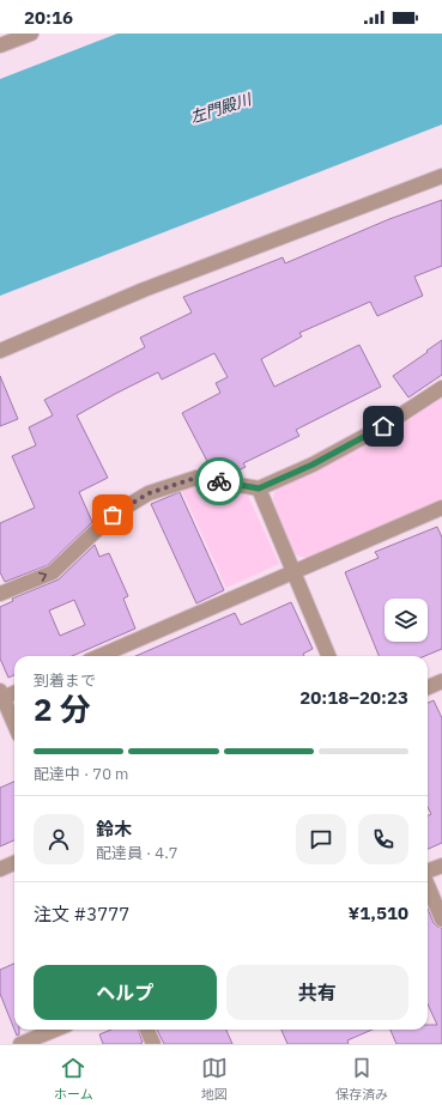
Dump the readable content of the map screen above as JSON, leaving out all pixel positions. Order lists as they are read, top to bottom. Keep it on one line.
{"water":["左門殿川"],"page":{"status":"20:16","heading":["2 分","到着まで","20:18–20:23"],"panel":["鈴木","配達員 · 4.7","注文 #3777","¥1,510"],"bar":"配達中 · 70 m","buttons":["ヘルプ","共有"],"tabs":["ホーム","地図","保存済み"]}}
